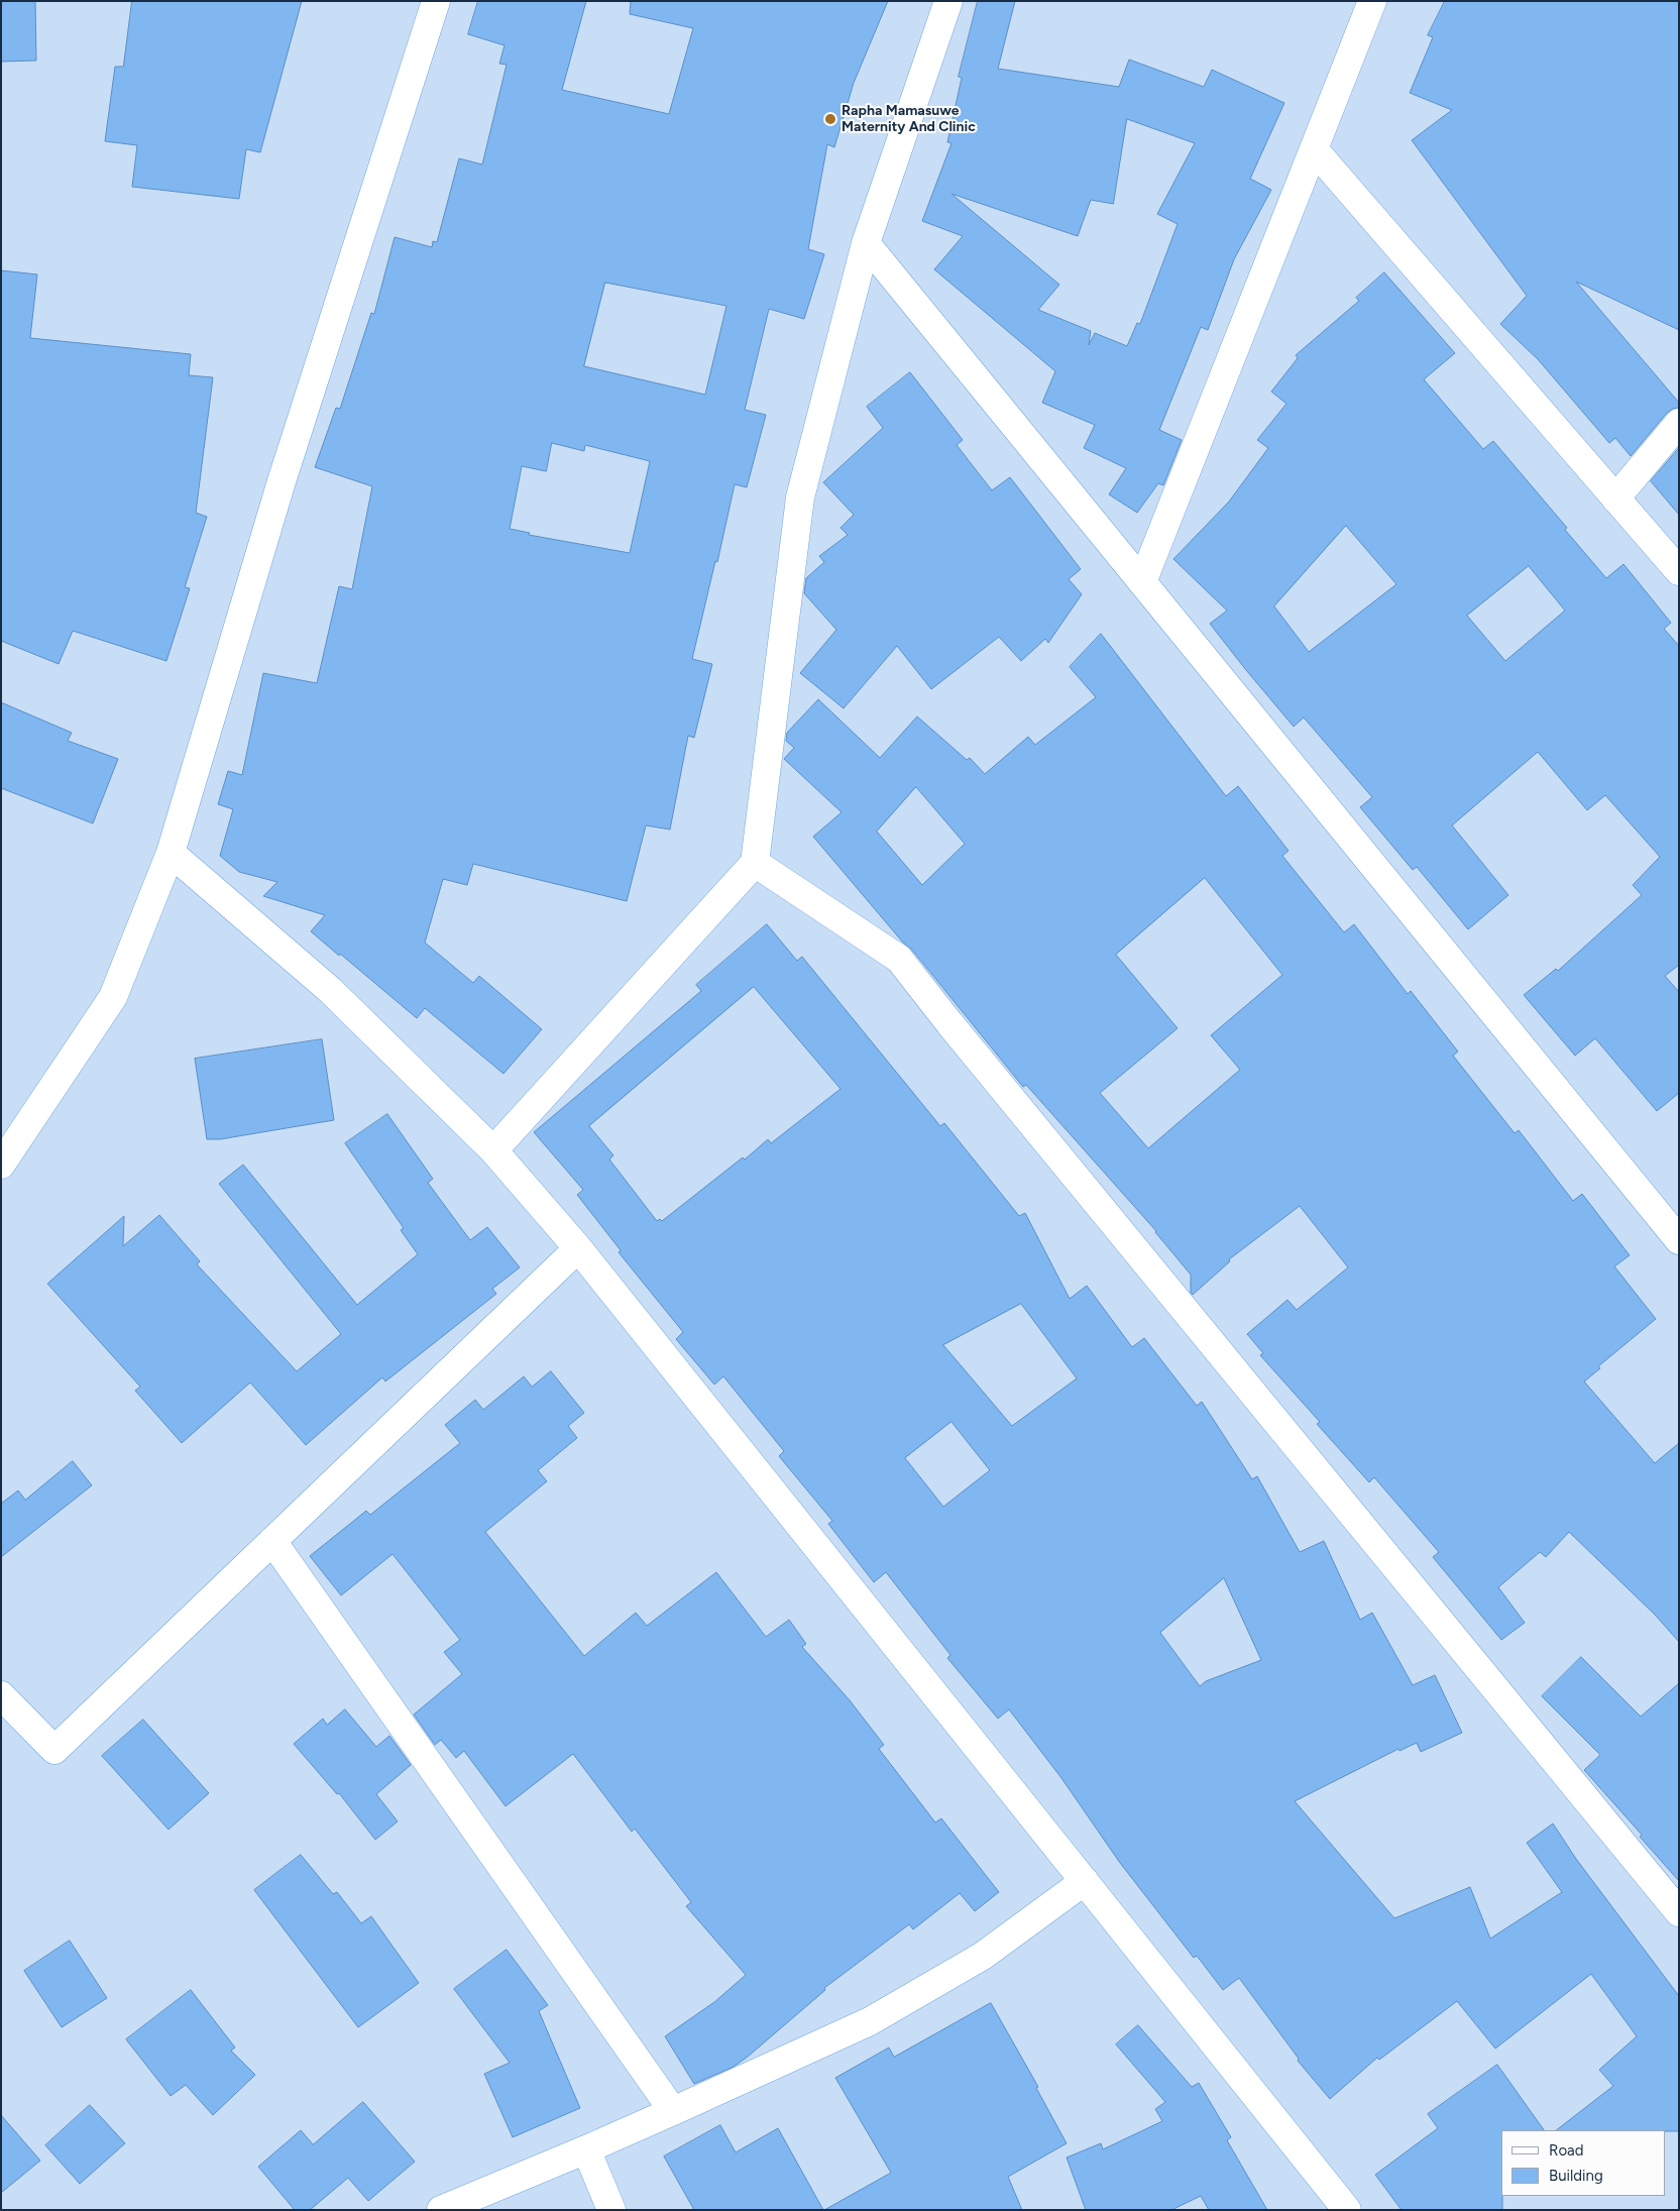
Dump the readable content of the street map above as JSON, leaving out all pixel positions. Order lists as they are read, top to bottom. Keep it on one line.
{"places":["Rapha Mamasuwe Maternity And Clinic"],"legend":["Road","Building"]}
